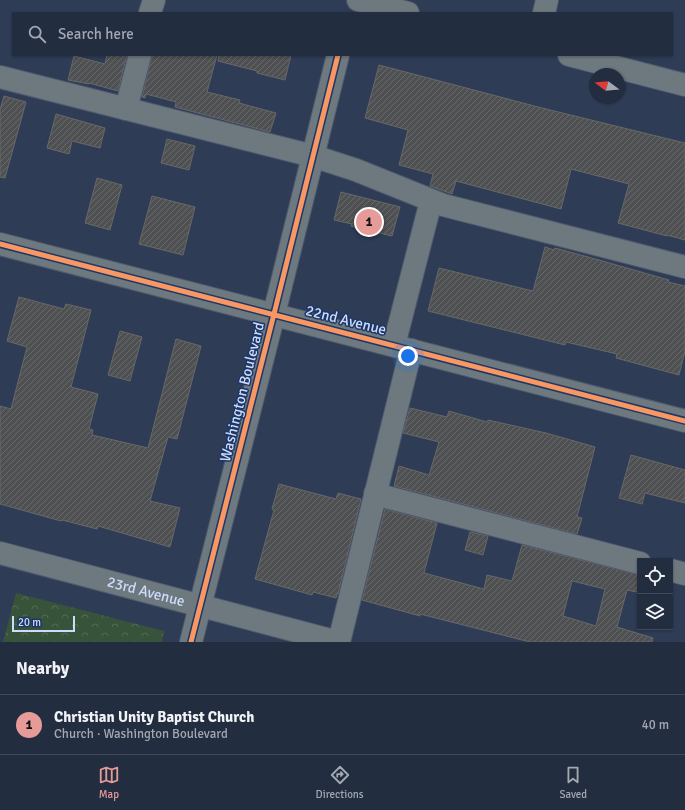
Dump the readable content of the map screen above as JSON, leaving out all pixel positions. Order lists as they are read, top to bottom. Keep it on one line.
{"streets":{"street":["22nd Avenue","Washington Boulevard","23rd Avenue"]},"crossings":[["22nd Avenue","Washington Boulevard"],["Washington Boulevard","23rd Avenue"]],"scale_bar":"20 m","north":"left","page":{"search":"Search here","pins":"1","scale":"20 m","heading":"Nearby","list":[{"mark":"1","name":"Christian Unity Baptist Church","note":"Church · Washington Boulevard","value":"40 m"}],"nav":["Map","Directions","Saved"]}}
